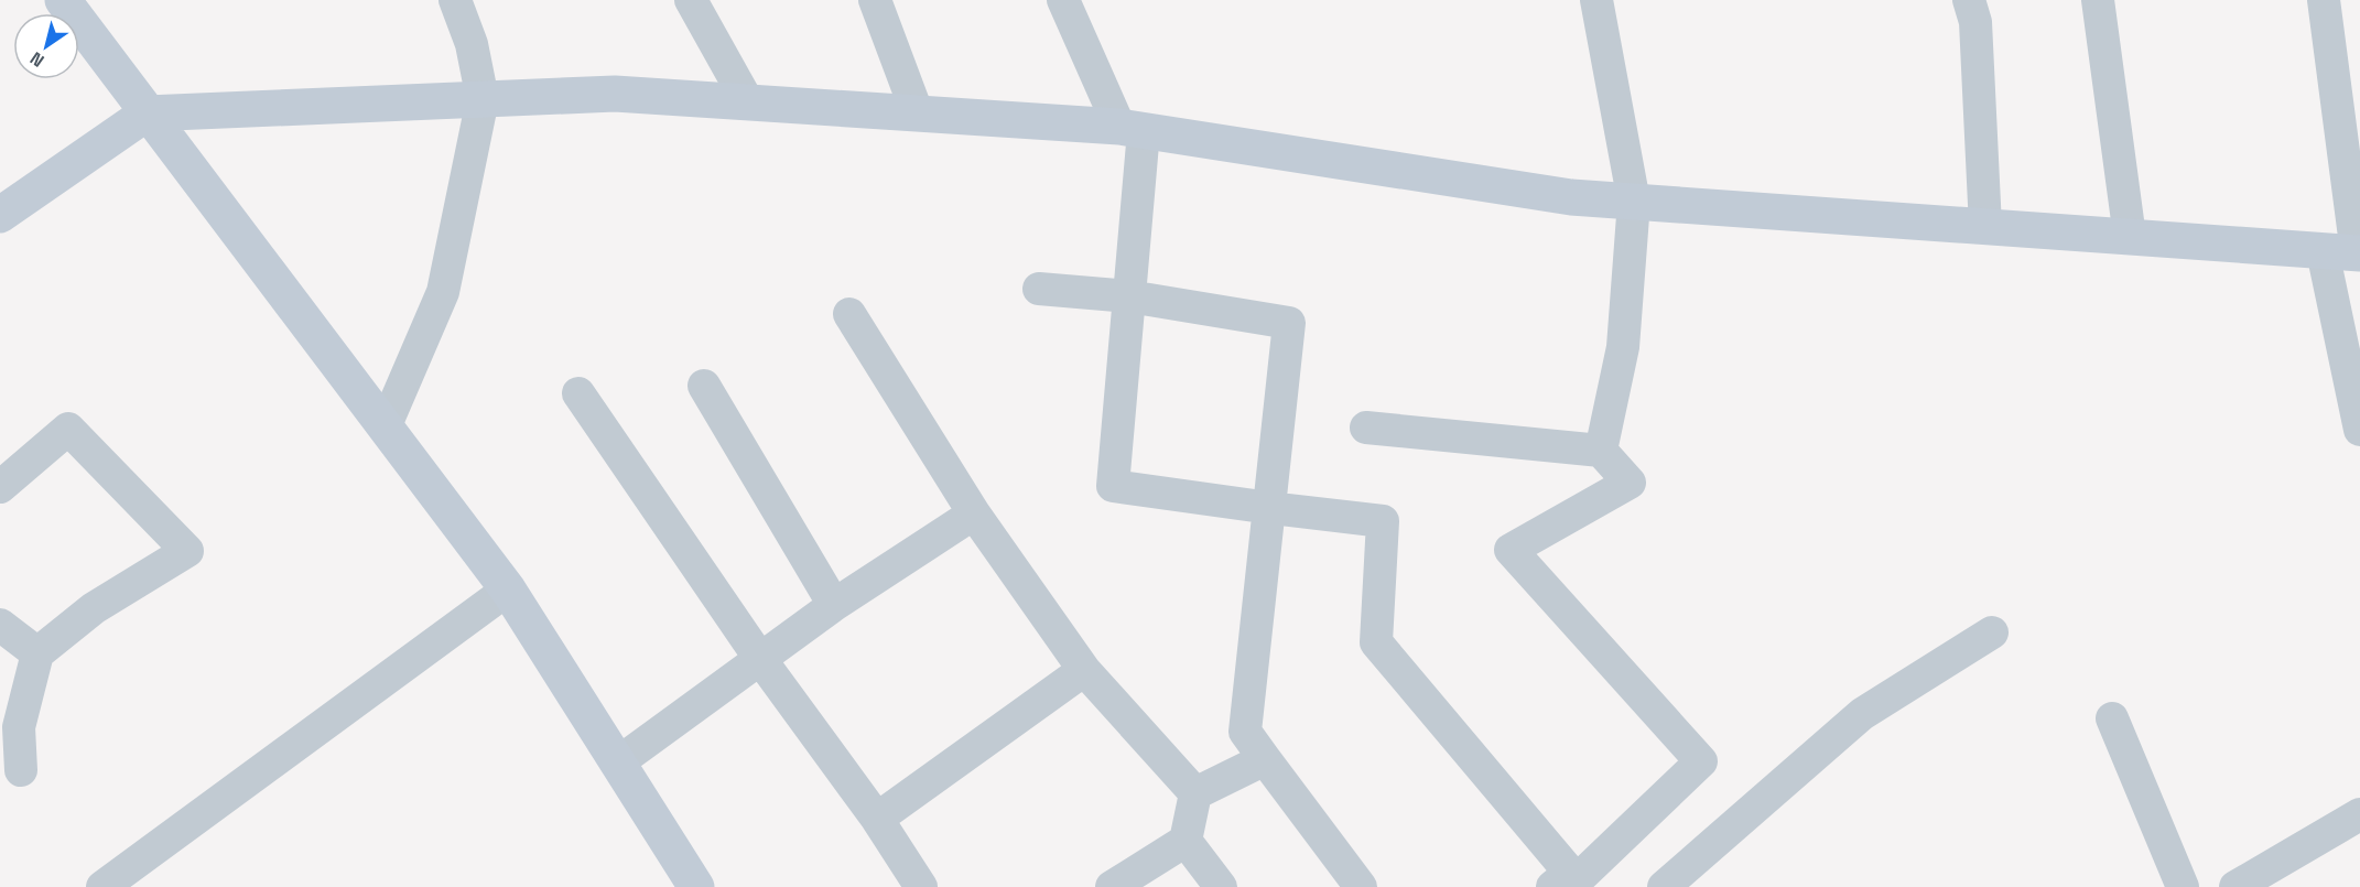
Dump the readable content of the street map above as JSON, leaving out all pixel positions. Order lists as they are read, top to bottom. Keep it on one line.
{"north":"bottom left"}
